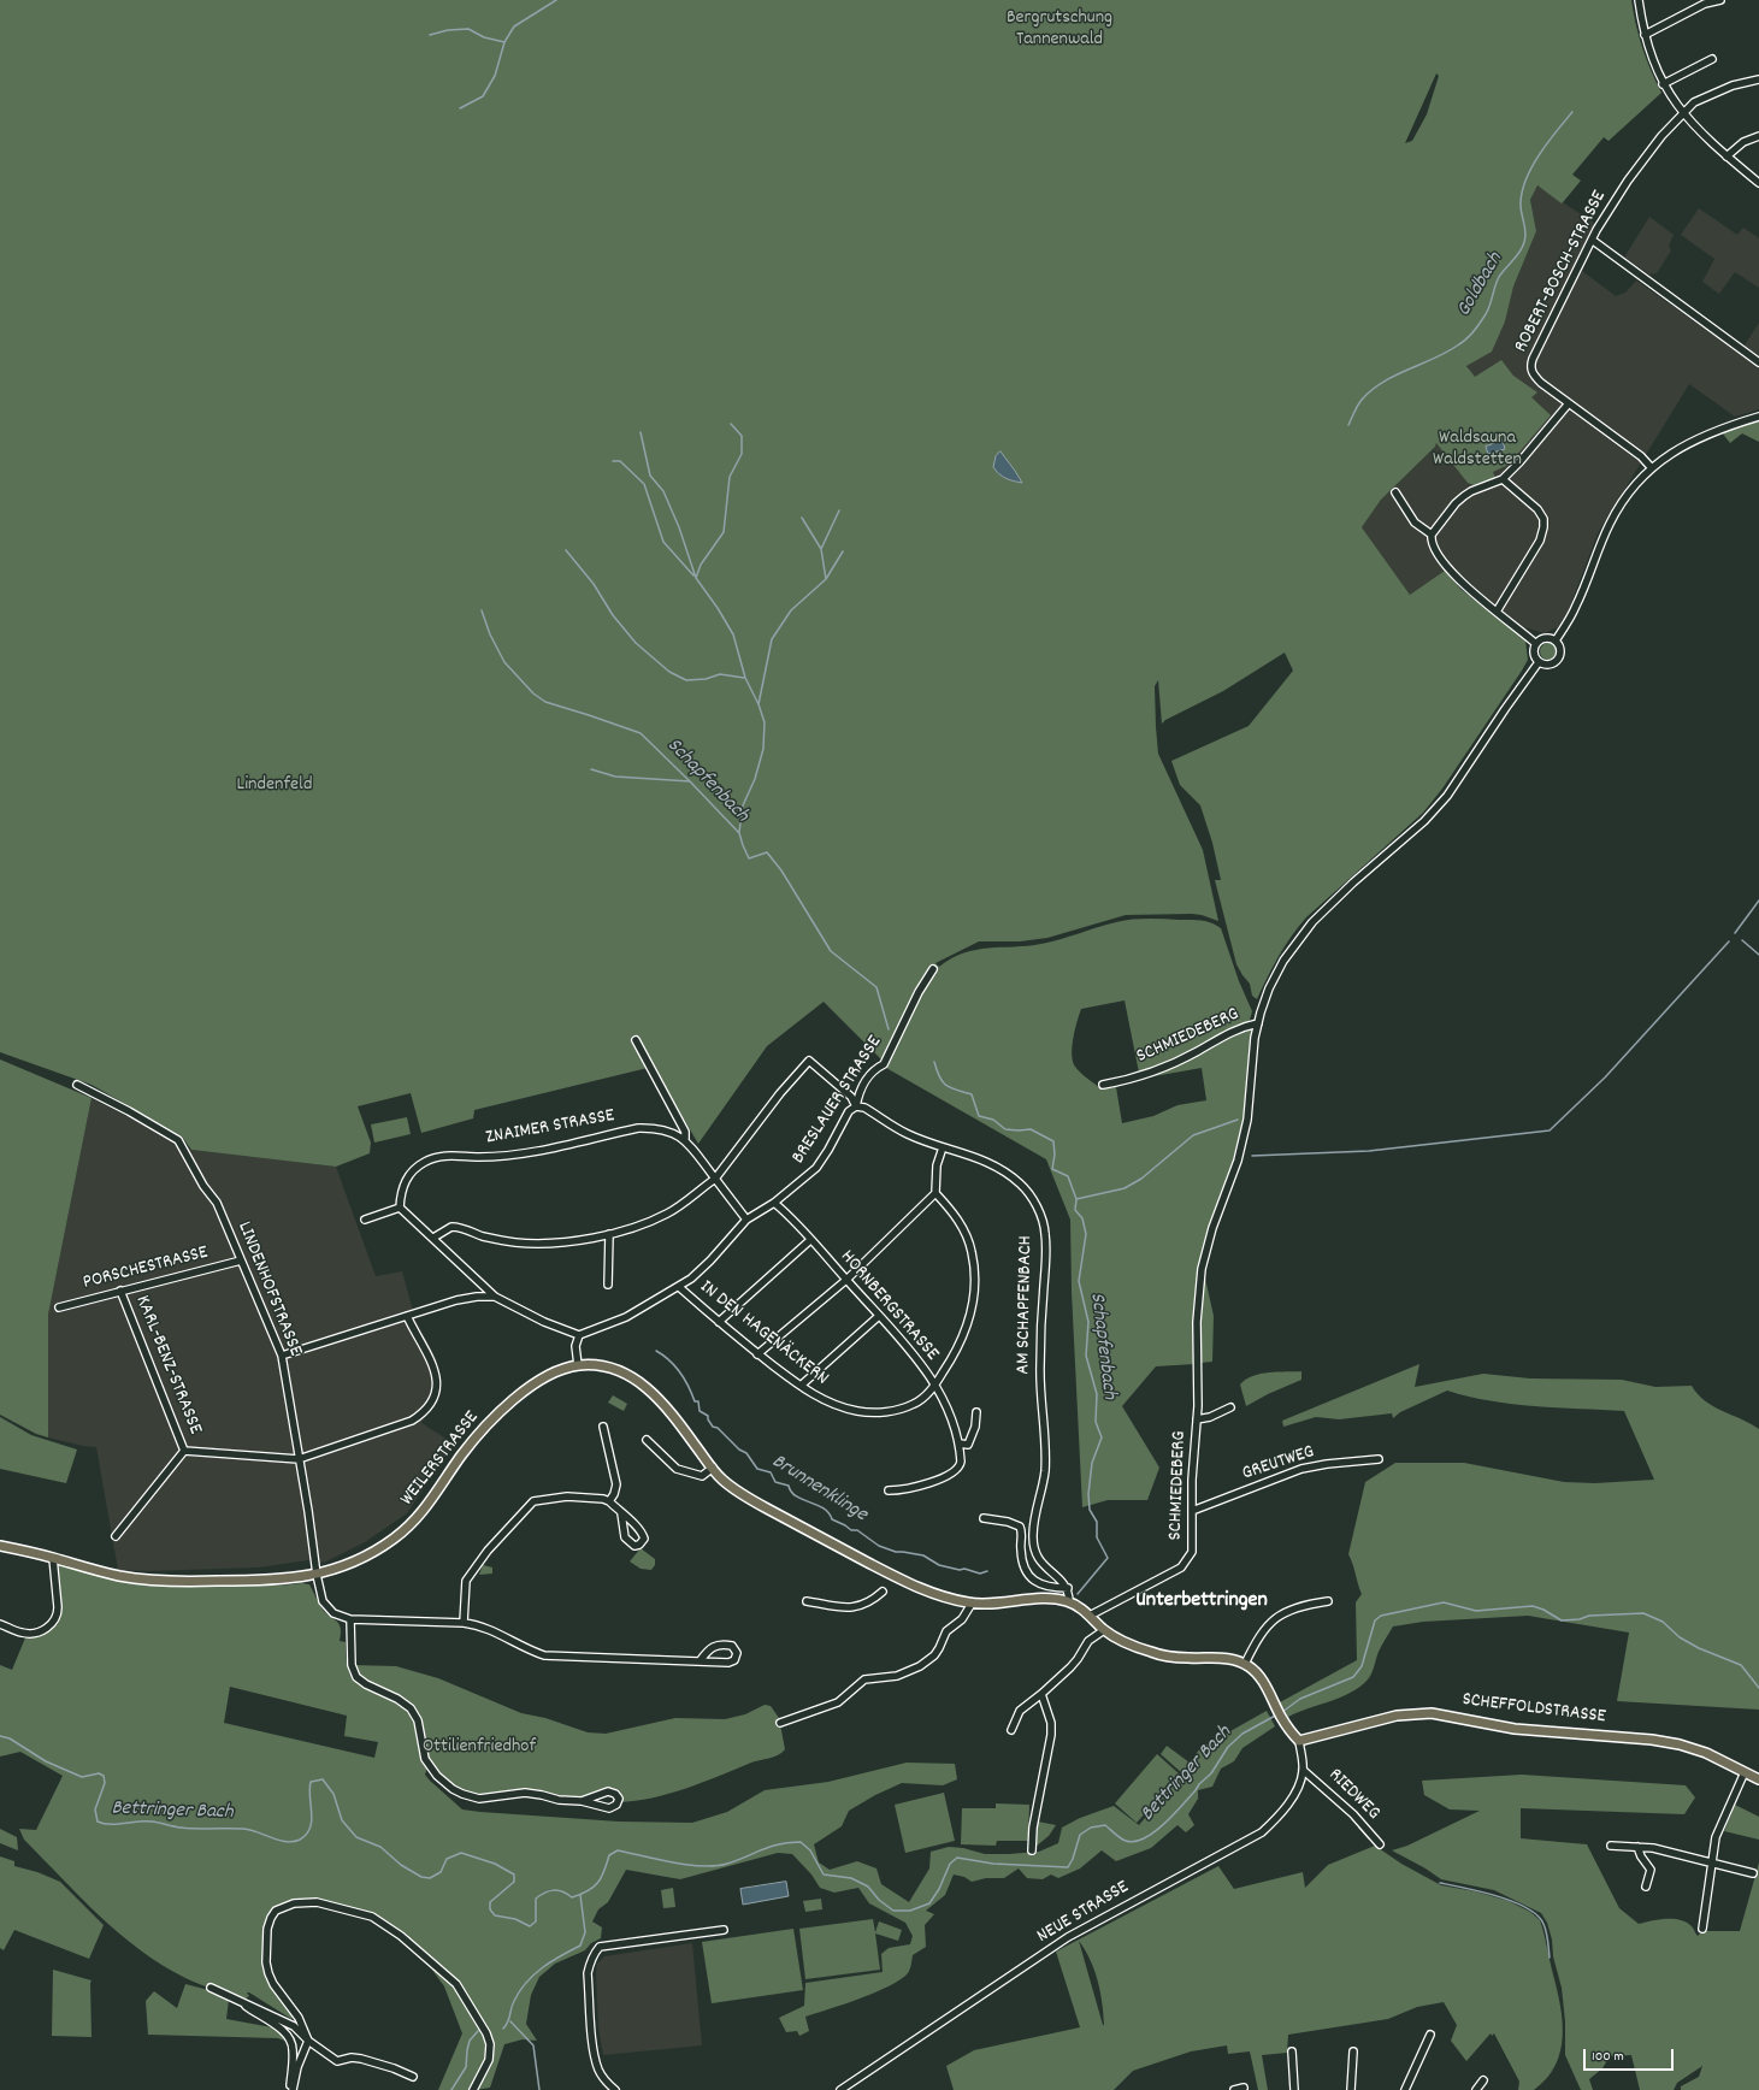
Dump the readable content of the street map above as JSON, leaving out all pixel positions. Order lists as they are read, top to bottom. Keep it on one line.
{"streets":{"main road":["WEILERSTRASSE","SCHEFFOLDSTRASSE"],"street":["ROBERT-BOSCH-STRASSE","SCHMIEDEBERG","BRESLAUER STRASSE","ZNAIMER STRASSE","PORSCHESTRASSE","LINDENHOFSTRASSE","AM SCHAPFENBACH","HORNBERGSTRASSE","IN DEN HAGENÄCKERN","KARL-BENZ-STRASSE","GREUTWEG","RIEDWEG","NEUE STRASSE"]},"crossings":[["SCHMIEDEBERG","WEILERSTRASSE"],["SCHMIEDEBERG","GREUTWEG"],["BRESLAUER STRASSE","AM SCHAPFENBACH"],["BRESLAUER STRASSE","HORNBERGSTRASSE"],["BRESLAUER STRASSE","IN DEN HAGENÄCKERN"],["PORSCHESTRASSE","LINDENHOFSTRASSE"],["PORSCHESTRASSE","KARL-BENZ-STRASSE"],["LINDENHOFSTRASSE","KARL-BENZ-STRASSE"],["LINDENHOFSTRASSE","WEILERSTRASSE"],["HORNBERGSTRASSE","IN DEN HAGENÄCKERN"],["SCHEFFOLDSTRASSE","NEUE STRASSE"],["RIEDWEG","NEUE STRASSE"]],"districts":["Unterbettringen"],"water":["Goldbach","Schapfenbach","Brunnenklinge","Bettringer Bach"],"parks":["Bergrutschung Tannenwald","Waldsauna Waldstetten","Lindenfeld","Ottilienfriedhof"],"scale_bar":"100 m"}
